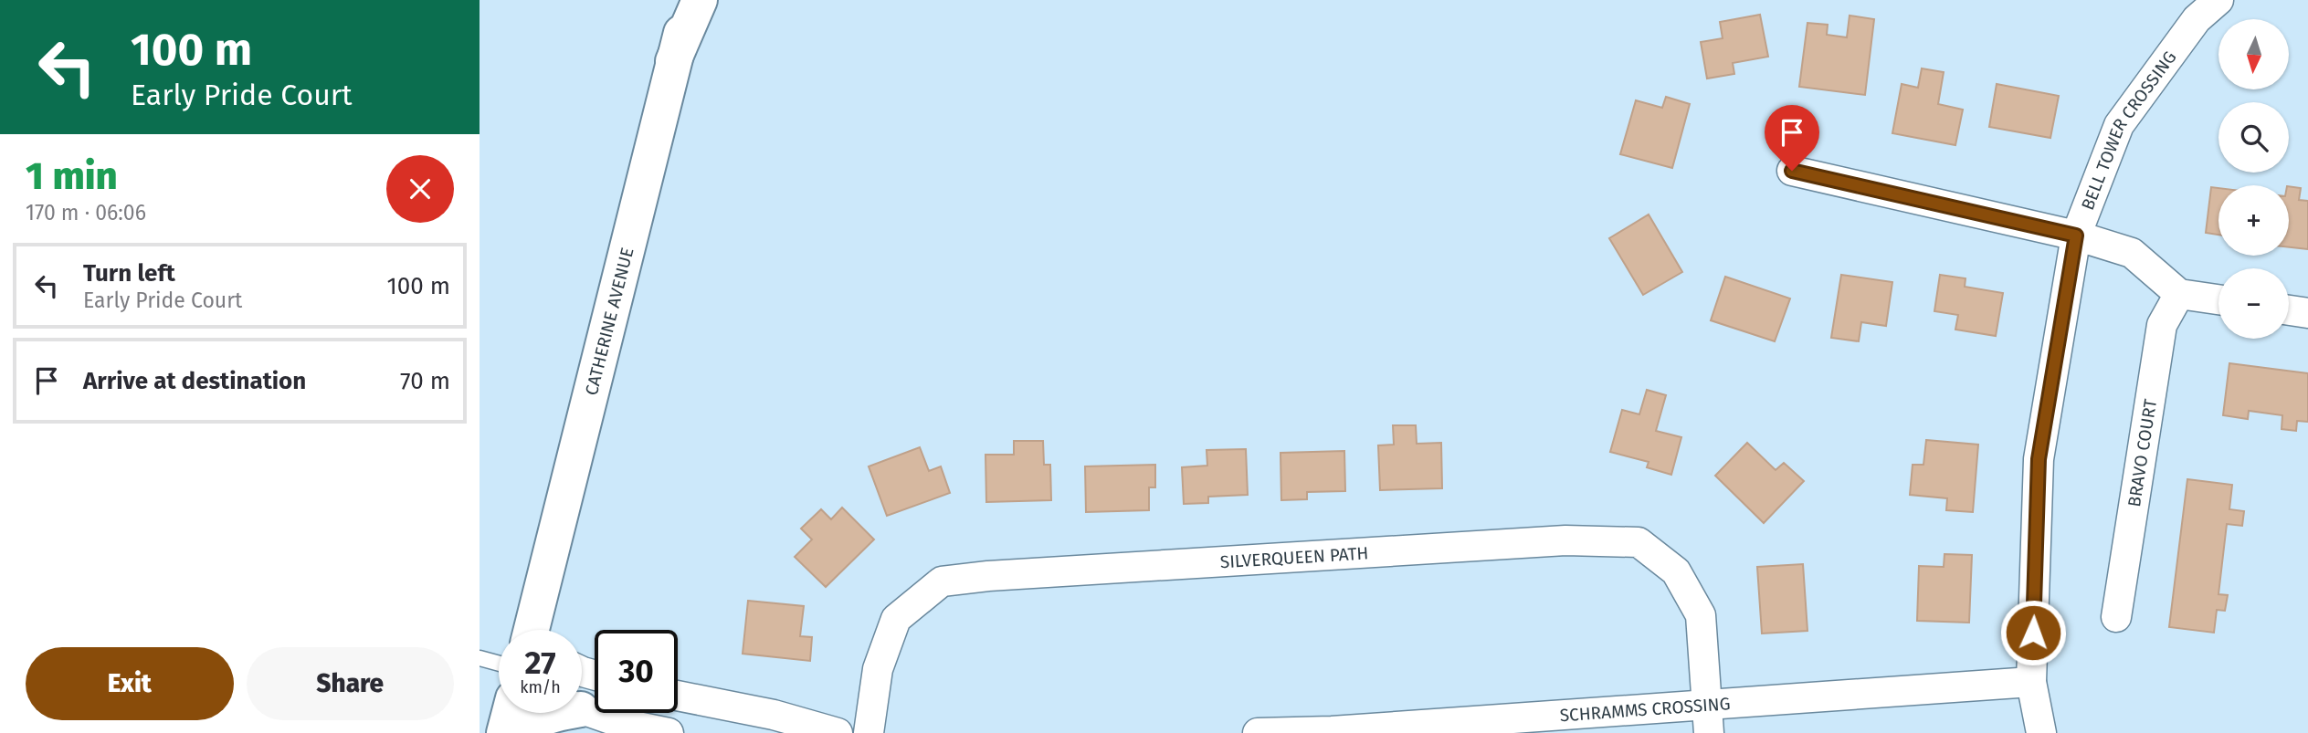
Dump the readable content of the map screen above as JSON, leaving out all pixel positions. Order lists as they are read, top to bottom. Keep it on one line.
{"streets":{"main road":["CATHERINE AVENUE"],"street":["BELL TOWER CROSSING","BRAVO COURT","SILVERQUEEN PATH","SCHRAMMS CROSSING"]},"crossings":[["BELL TOWER CROSSING","SCHRAMMS CROSSING"],["SILVERQUEEN PATH","SCHRAMMS CROSSING"]],"north":"bottom","page":{"turn":["100 m","Early Pride Court"],"map_buttons":["+","−"],"heading":["1 min","170 m · 06:06"],"list":[{"name":"Turn left","note":"Early Pride Court","value":"100 m"},{"name":"Arrive at destination","value":"70 m"}],"speed":"27 km/h","limit":"30","buttons":["Exit","Share"]}}
